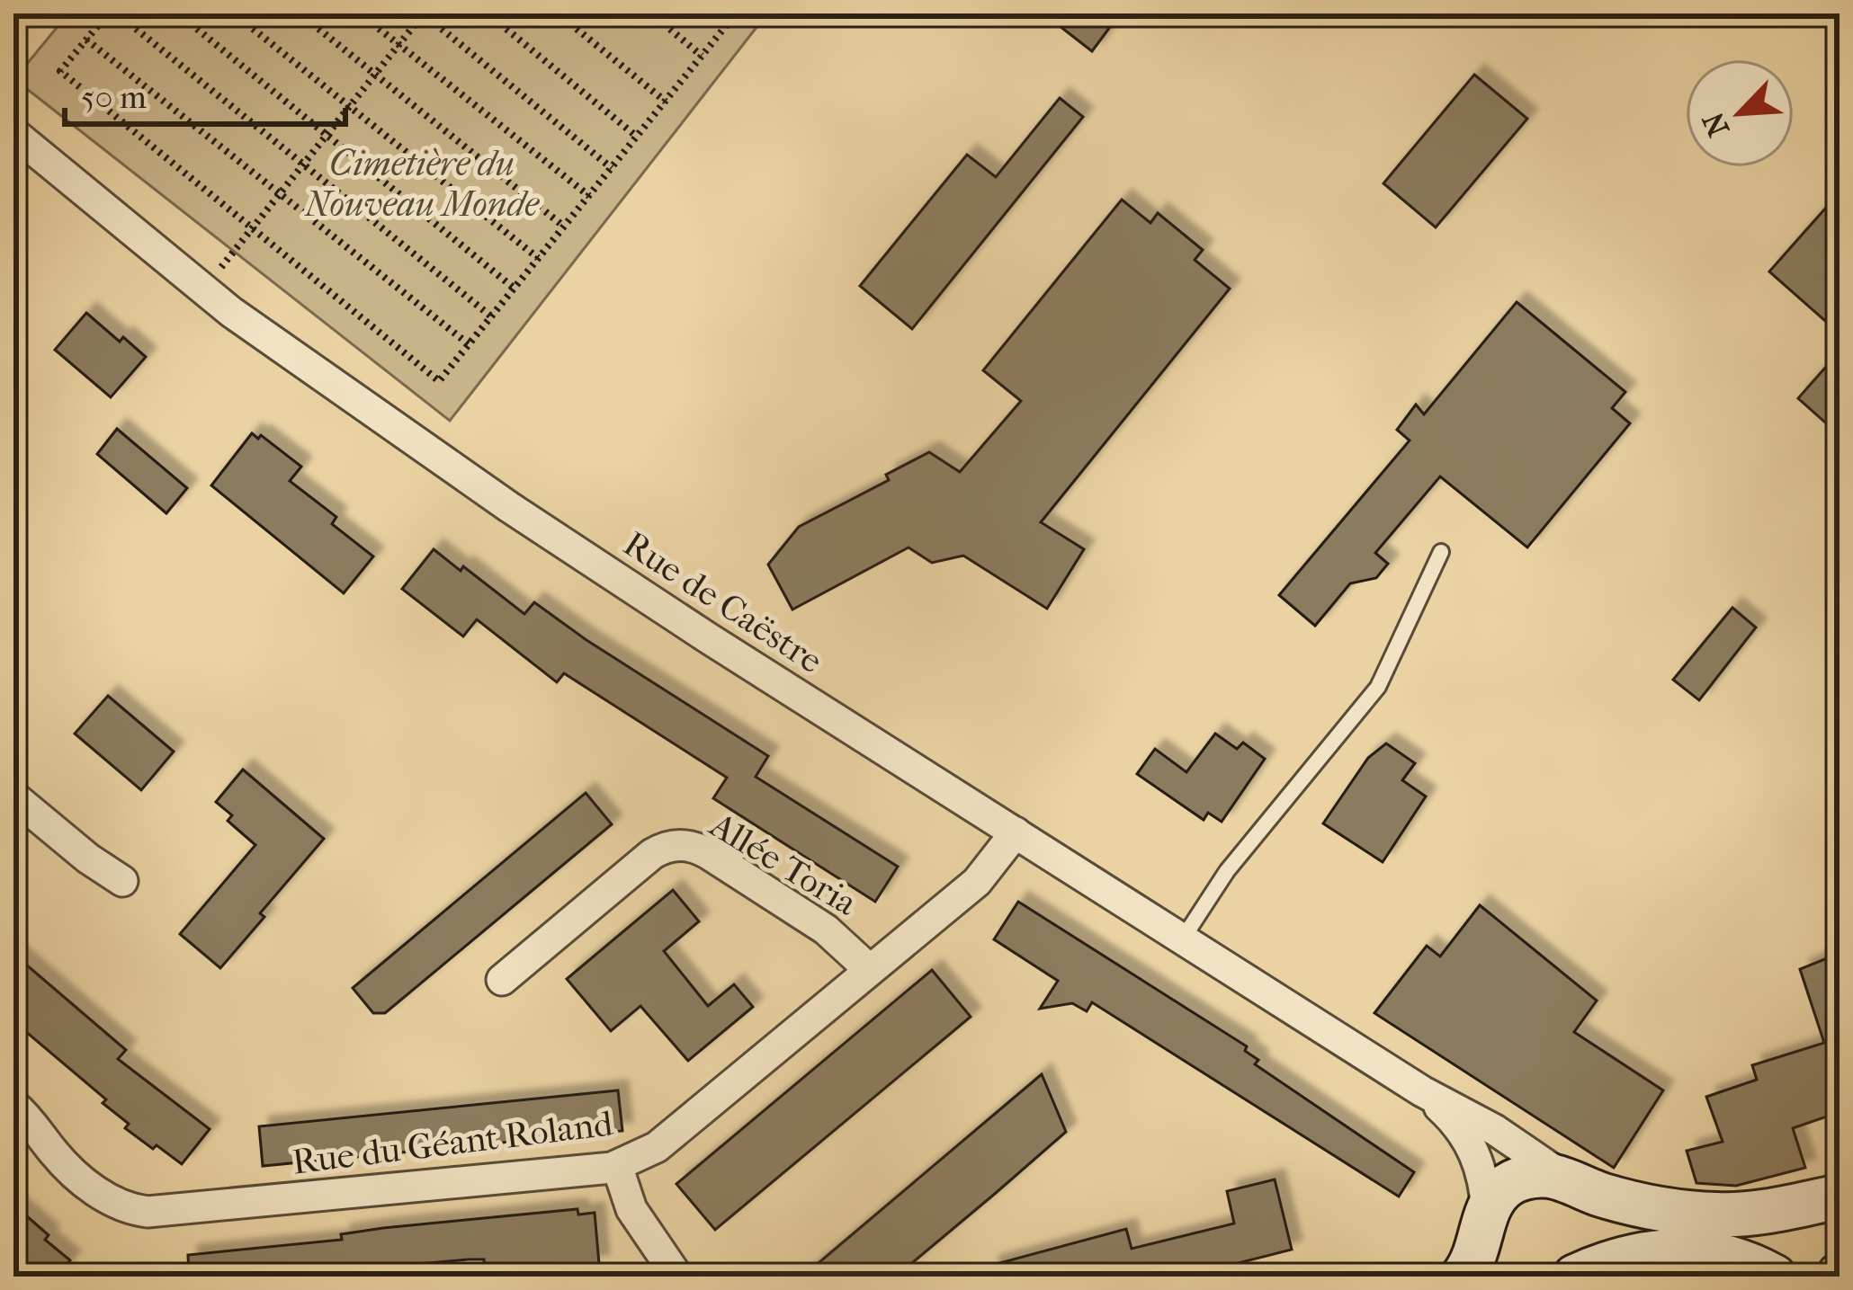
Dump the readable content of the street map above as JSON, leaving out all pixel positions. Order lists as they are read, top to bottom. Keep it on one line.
{"streets":{"street":["Rue de Caëstre","Allée Toria","Rue du Géant Roland"]},"crossings":[["Rue de Caëstre","Rue du Géant Roland"],["Allée Toria","Rue du Géant Roland"]],"parks":["Cimetière du Nouveau Monde"],"scale_bar":"50 m","north":"bottom left"}
